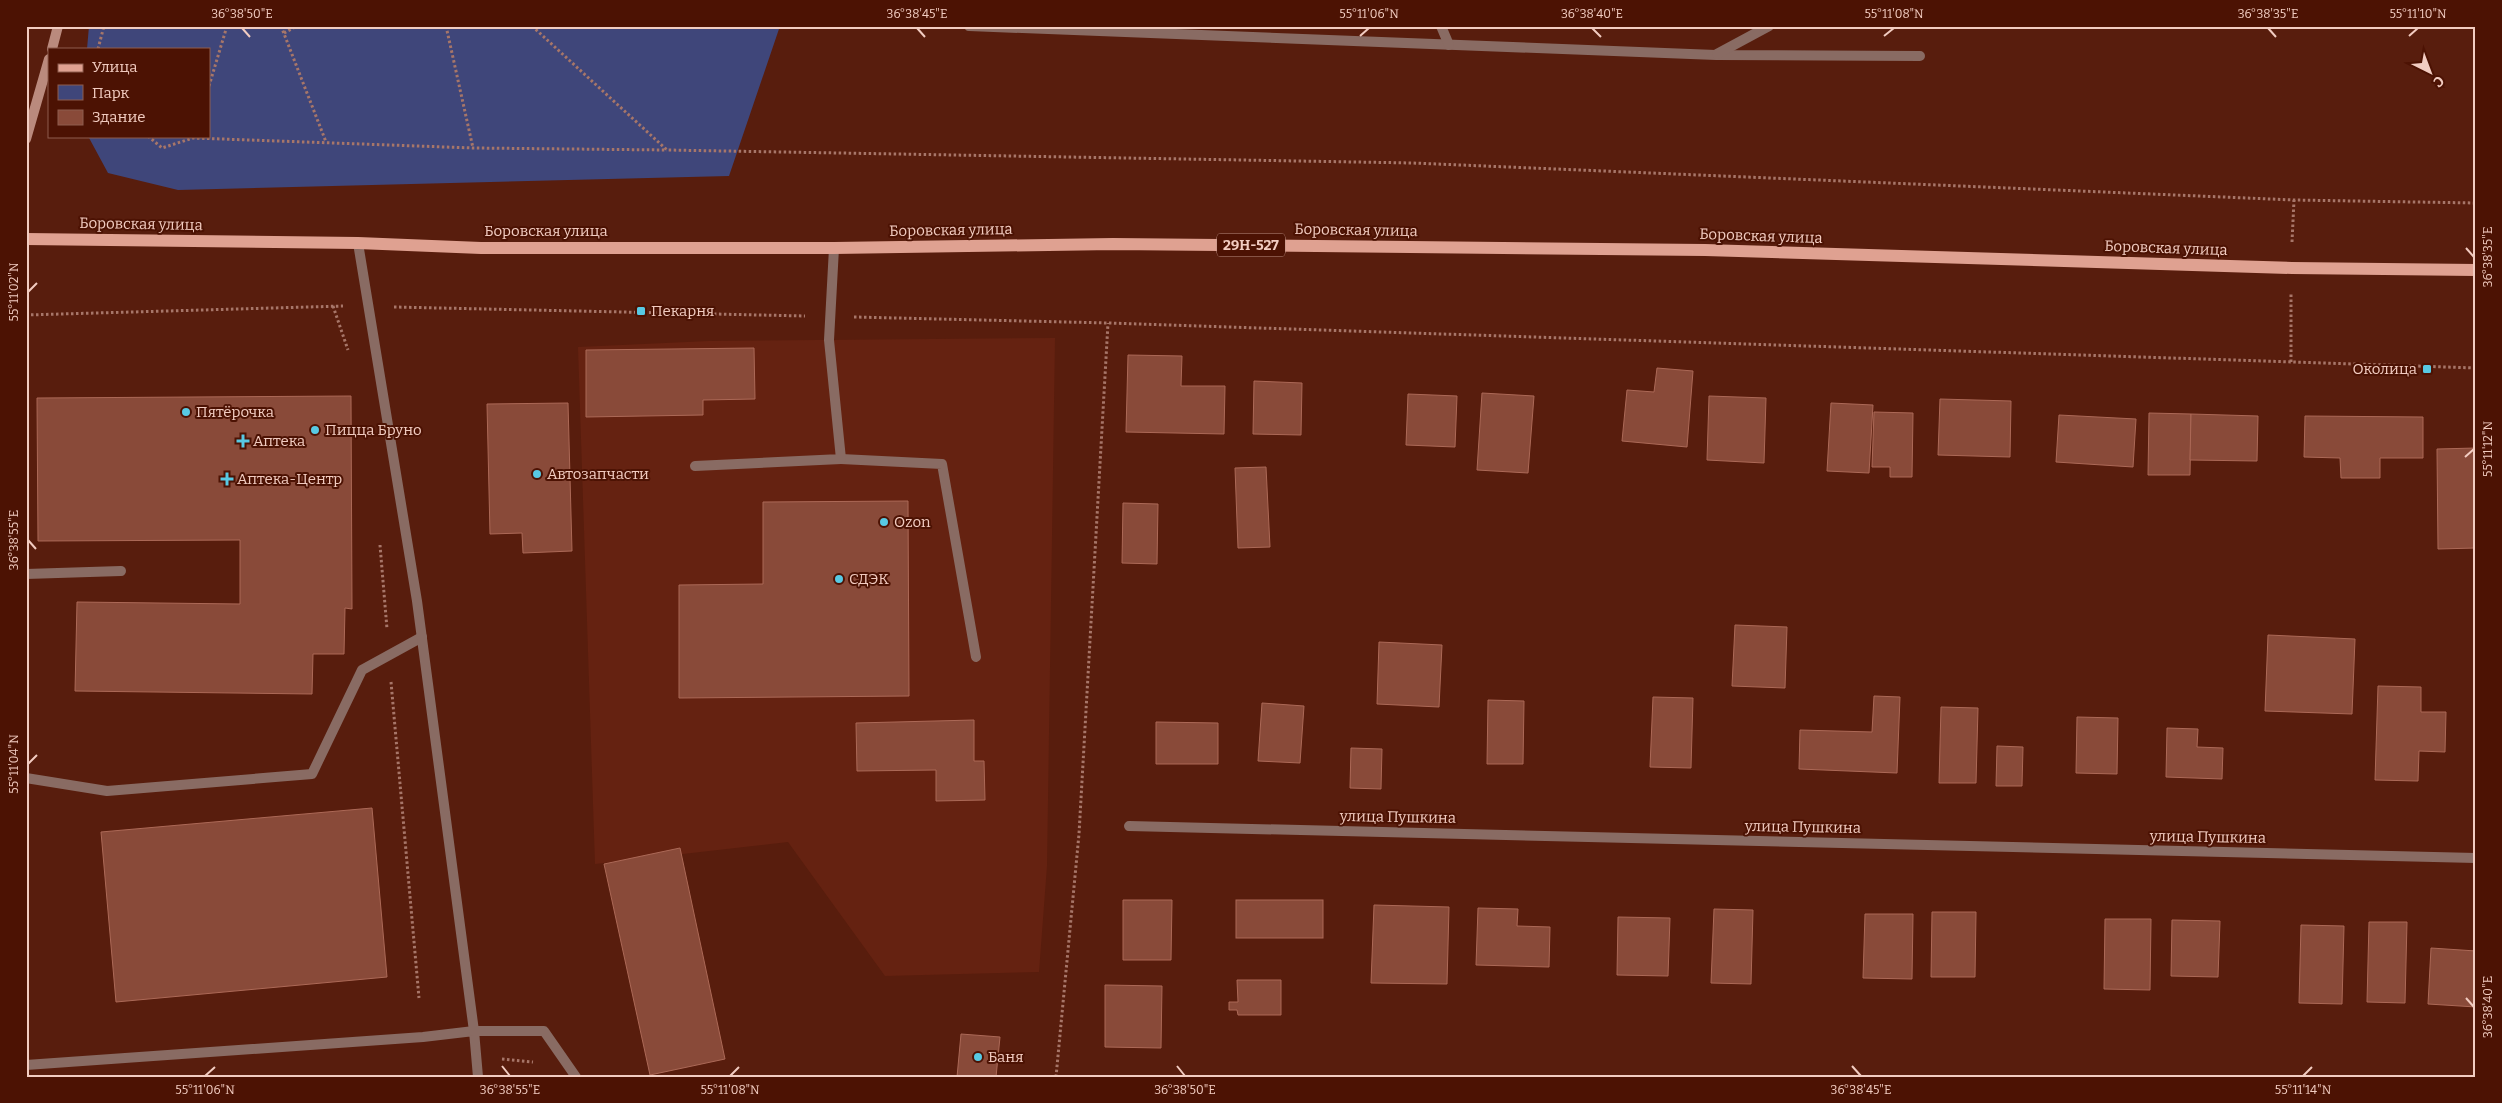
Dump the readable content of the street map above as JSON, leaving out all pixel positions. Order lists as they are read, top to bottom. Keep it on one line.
{"streets":{"main road":["Боровская улица","29Н-527"],"street":["улица Пушкина"]},"places":{"transit":["Пекарня","Околица"],"other":["Пятёрочка","Пицца Бруно","Автозапчасти","Ozon","СДЭК","Баня"],"health":["Аптека","Аптека-Центр"]},"legend":["Улица","Парк","Здание"],"north":"bottom right","coordinates":["36°38'50\"E","36°38'45\"E","55°11'06\"N","36°38'40\"E","55°11'08\"N","36°38'35\"E","55°11'10\"N","55°11'02\"N","55°11'12\"N","36°38'55\"E","55°11'04\"N","55°11'14\"N"]}
